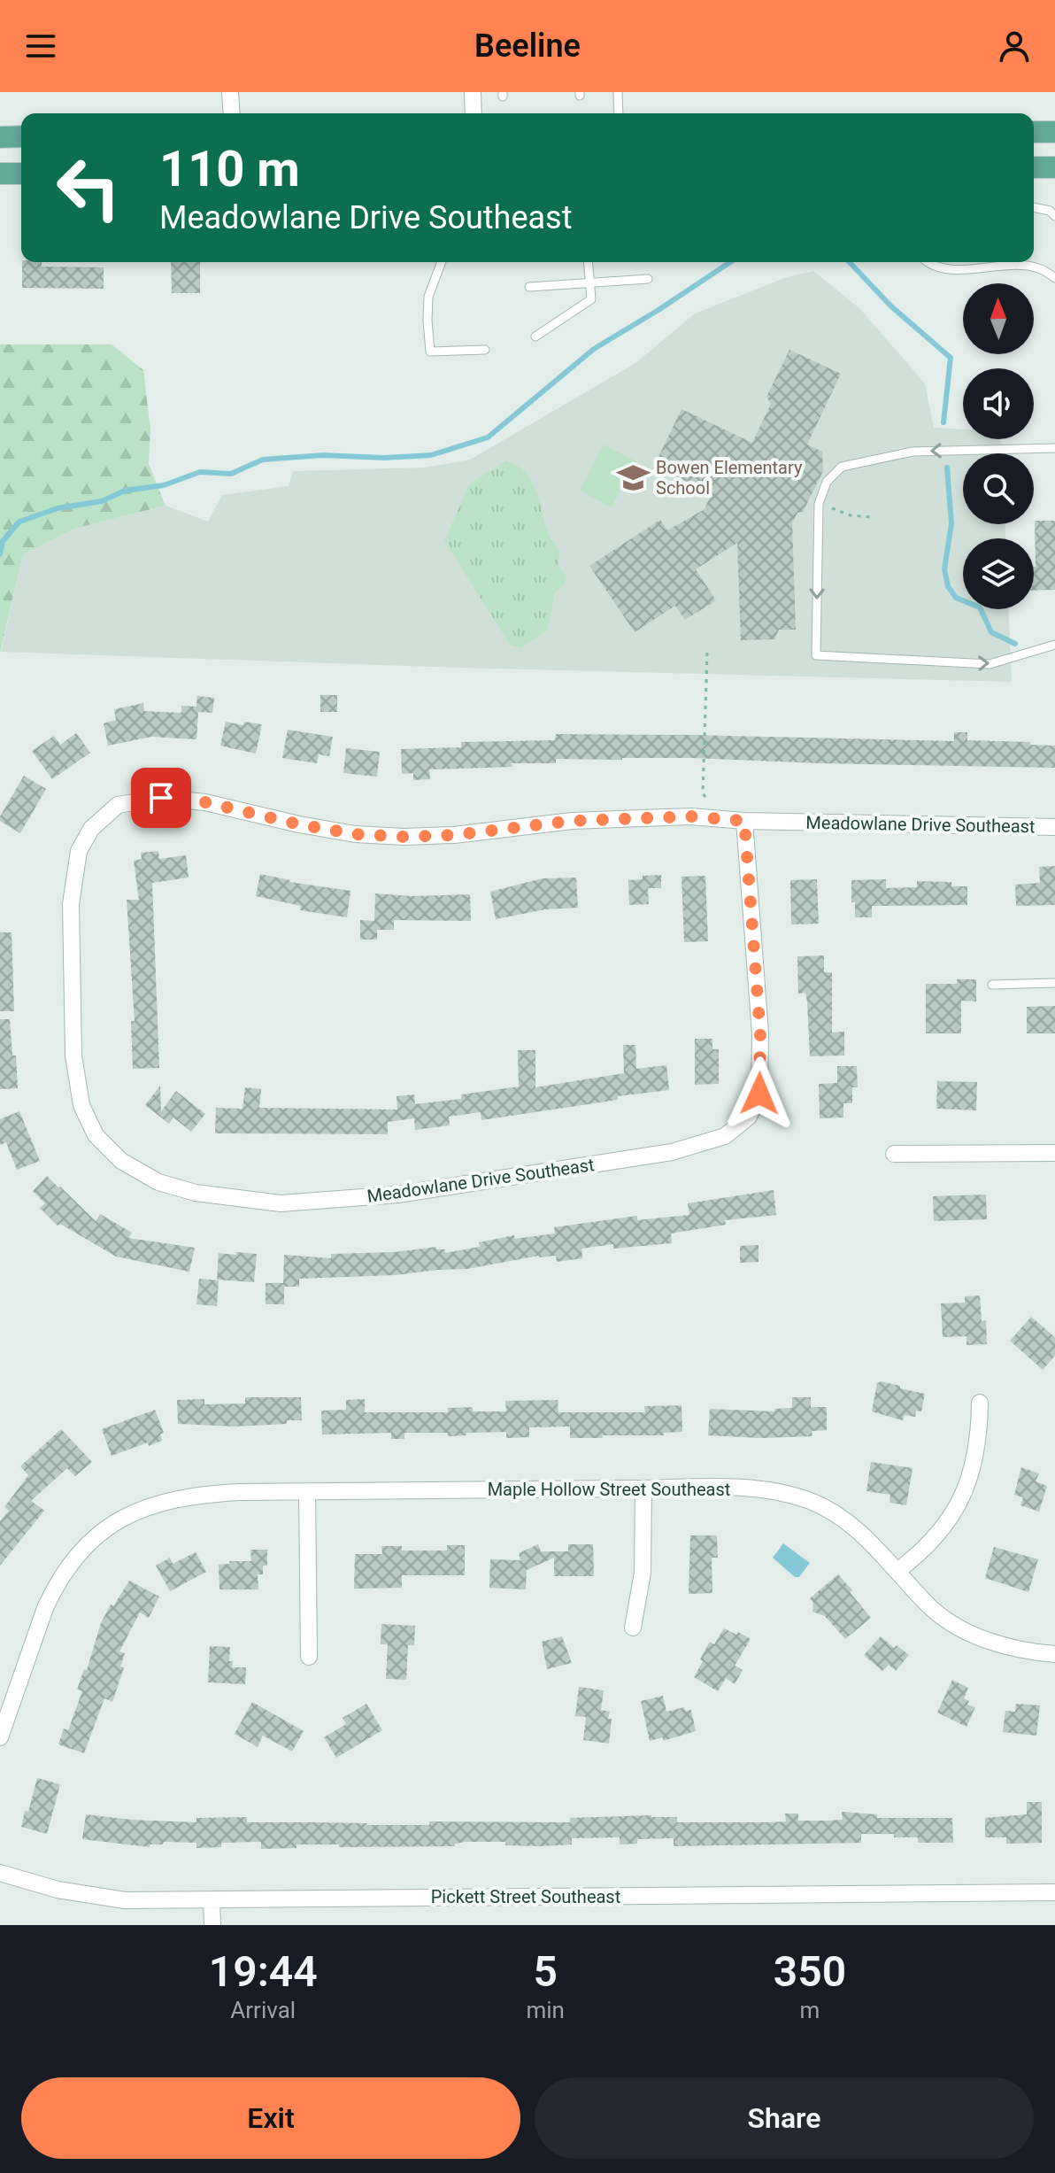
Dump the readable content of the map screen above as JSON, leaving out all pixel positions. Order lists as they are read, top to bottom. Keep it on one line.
{"streets":{"street":["Meadowlane Drive Southeast","Maple Hollow Street Southeast","Pickett Street Southeast"]},"places":{"school or university":["Bowen Elementary School"]},"north":"top","page":{"header":"Beeline","turn":["110 m","Meadowlane Drive Southeast"],"eta":["19:44","Arrival","5","min","350","m"],"buttons":["Exit","Share"]}}
